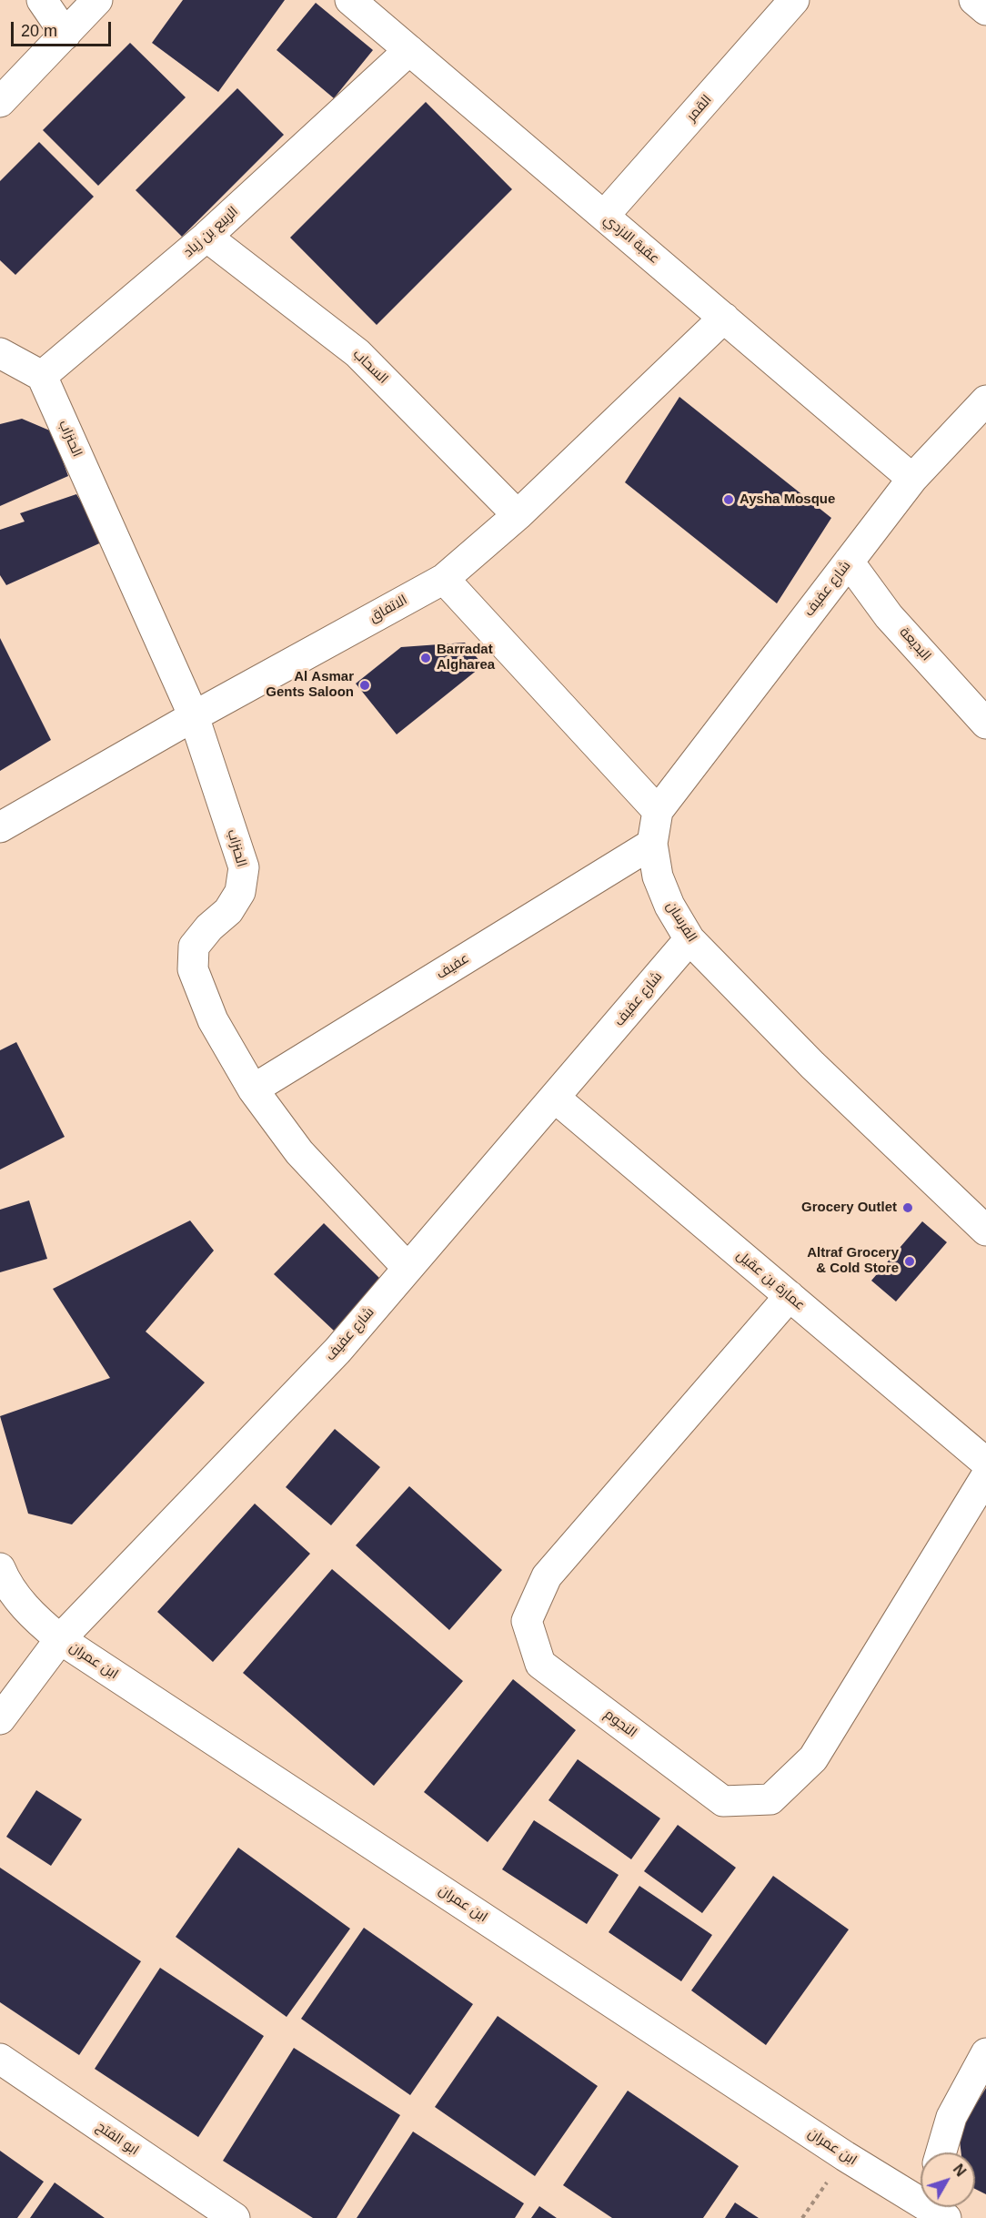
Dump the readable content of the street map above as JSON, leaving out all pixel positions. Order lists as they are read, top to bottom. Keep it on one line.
{"streets":{"street":["القمر","الربيع بن زياد","عقبة الازدي","السحاب","الحنزاب","شارع عفيف","الاتفاق","البديعة","الفرسان","عفيف","عمارة بن عقيل","ابن عمران","النجوم","ابو الفتح"]},"crossings":[["القمر","عقبة الازدي"],["الربيع بن زياد","عقبة الازدي"],["الربيع بن زياد","السحاب"],["الربيع بن زياد","الحنزاب"],["عقبة الازدي","شارع عفيف"],["عقبة الازدي","الاتفاق"],["السحاب","الاتفاق"],["الحنزاب","شارع عفيف"],["الحنزاب","الاتفاق"],["الحنزاب","عفيف"],["شارع عفيف","البديعة"],["شارع عفيف","الفرسان"],["شارع عفيف","عمارة بن عقيل"],["شارع عفيف","ابن عمران"],["الفرسان","عفيف"],["عمارة بن عقيل","النجوم"]],"places":["Aysha Mosque","Barradat Algharea","Al Asmar Gents Saloon","Grocery Outlet","Altraf Grocery & Cold Store"],"scale_bar":"20 m","north":"top right"}
